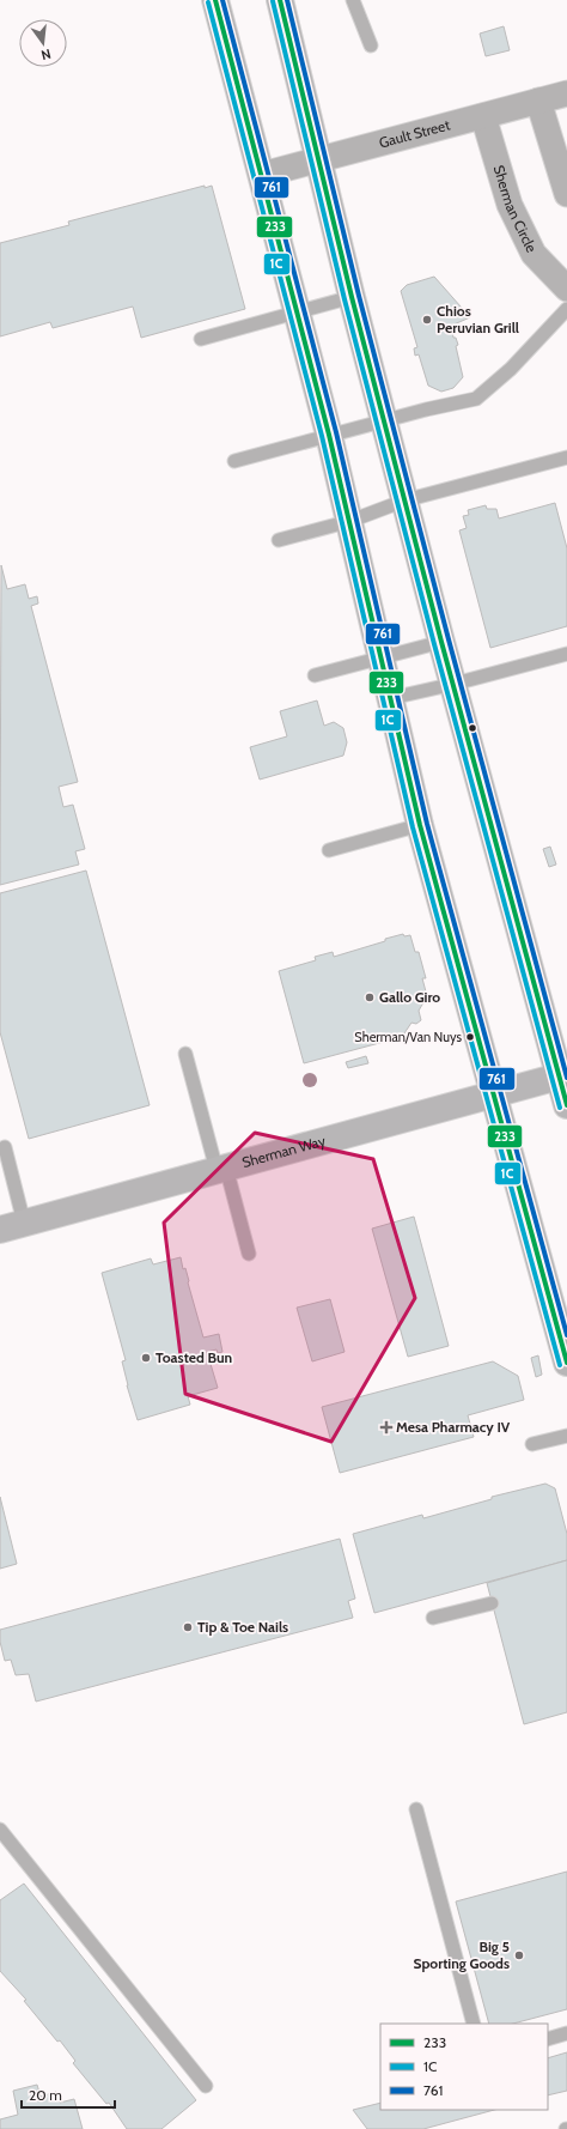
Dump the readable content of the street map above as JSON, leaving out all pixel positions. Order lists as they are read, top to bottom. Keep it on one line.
{"streets":{"main road":["Sherman Way"],"street":["Gault Street","Sherman Circle"]},"crossings":[["Gault Street","Sherman Circle"]],"places":{"other":["Chios Peruvian Grill","Gallo Giro","Sherman/Van Nuys","Toasted Bun","Tip & Toe Nails","Big 5 Sporting Goods"],"health":["Mesa Pharmacy IV"]},"lines":["transit line 233","transit line 761","transit line 1C"],"legend":["233","1C","761"],"scale_bar":"20 m","north":"bottom"}
